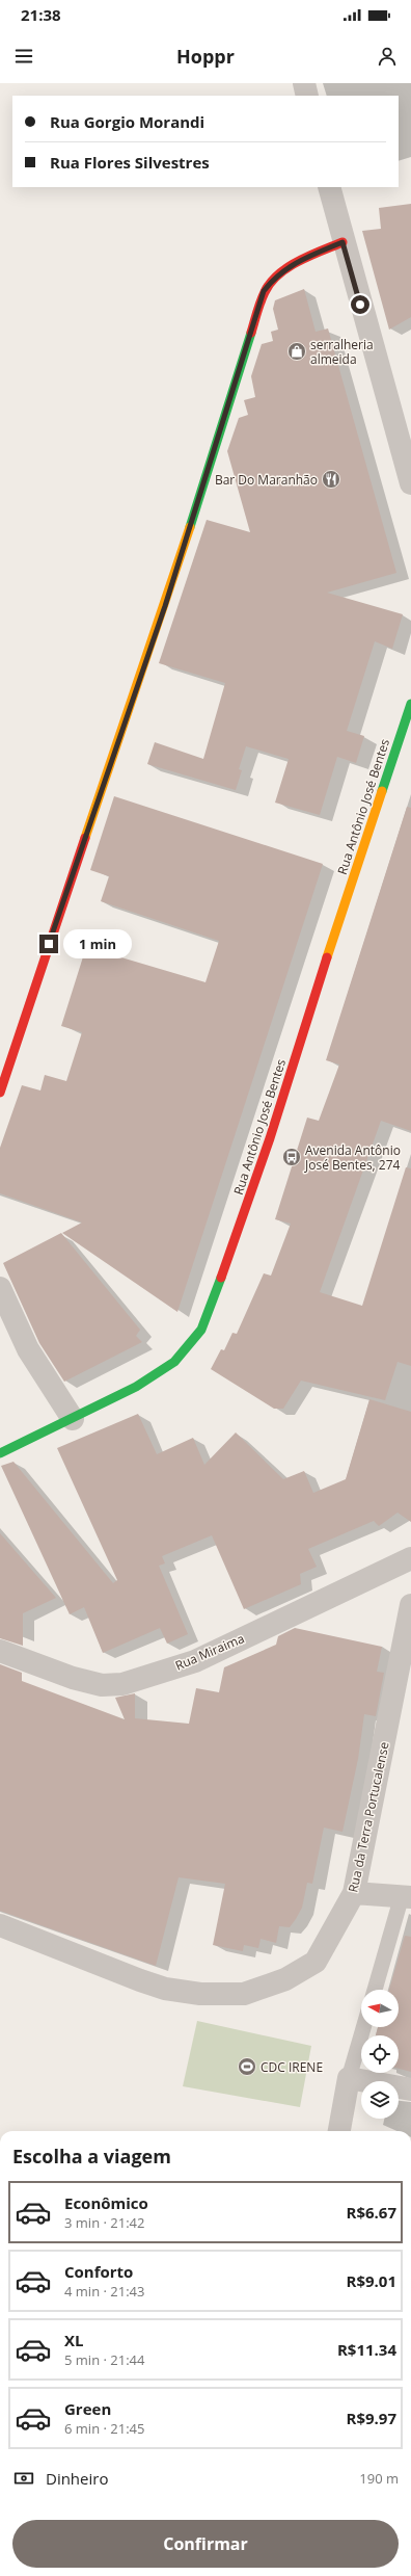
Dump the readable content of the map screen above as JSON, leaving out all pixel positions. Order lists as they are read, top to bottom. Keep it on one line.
{"streets":{"street":["Rua Antônio José Bentes","Rua Miraima","Rua da Terra Portucalense"]},"places":{"shop":["serralheria almeida"],"restaurant":["Bar Do Maranhão"],"bus stop":["Avenida Antônio José Bentes, 274"],"sports":["CDC IRENE"]},"north":"left","page":{"status":"21:38","header":"Hoppr","banner":["Rua Gorgio Morandi","Rua Flores Silvestres"],"bubble":"1 min","heading":"Escolha a viagem","list":[{"name":"Econômico","note":"3 min · 21:42","value":"R$6.67"},{"name":"Conforto","note":"4 min · 21:43","value":"R$9.01"},{"name":"XL","note":"5 min · 21:44","value":"R$11.34"},{"name":"Green","note":"6 min · 21:45","value":"R$9.97"}],"pay":["Dinheiro","190 m"],"buttons":"Confirmar"}}
